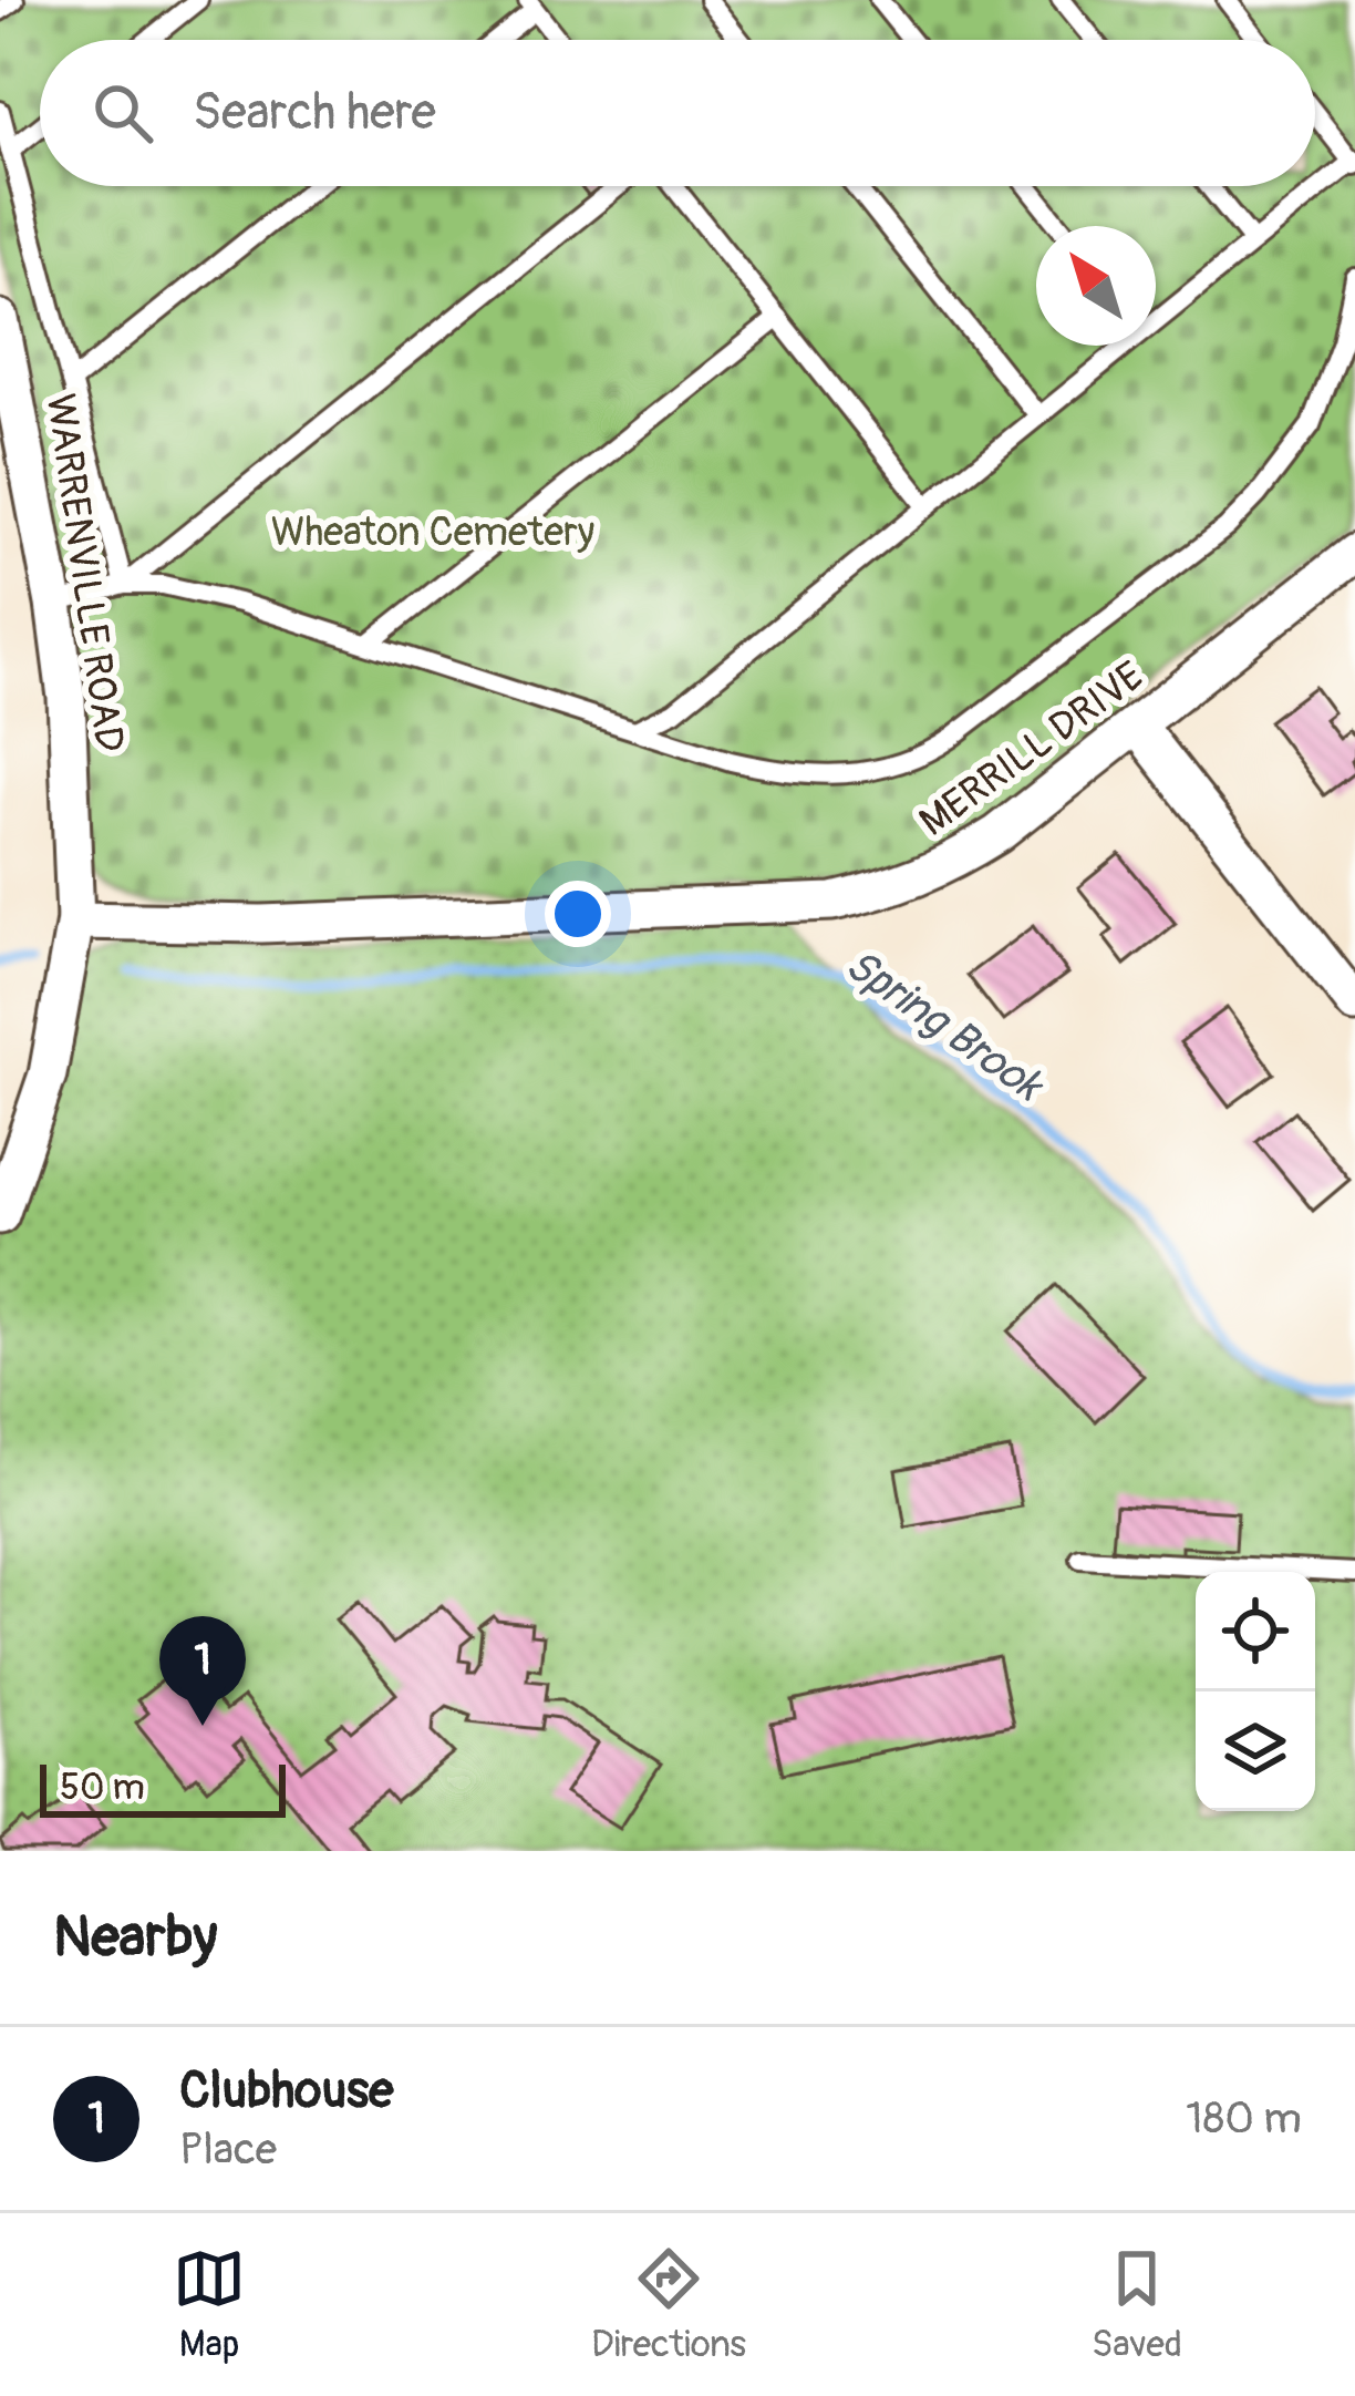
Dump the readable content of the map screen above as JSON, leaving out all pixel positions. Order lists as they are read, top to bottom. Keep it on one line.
{"streets":{"street":["WARRENVILLE ROAD","MERRILL DRIVE"]},"crossings":[["WARRENVILLE ROAD","MERRILL DRIVE"]],"water":["Spring Brook"],"parks":["Wheaton Cemetery"],"scale_bar":"50 m","north":"top left","page":{"search":"Search here","pins":"1","scale":"50 m","heading":"Nearby","list":[{"mark":"1","name":"Clubhouse","note":"Place","value":"180 m"}],"nav":["Map","Directions","Saved"]}}
